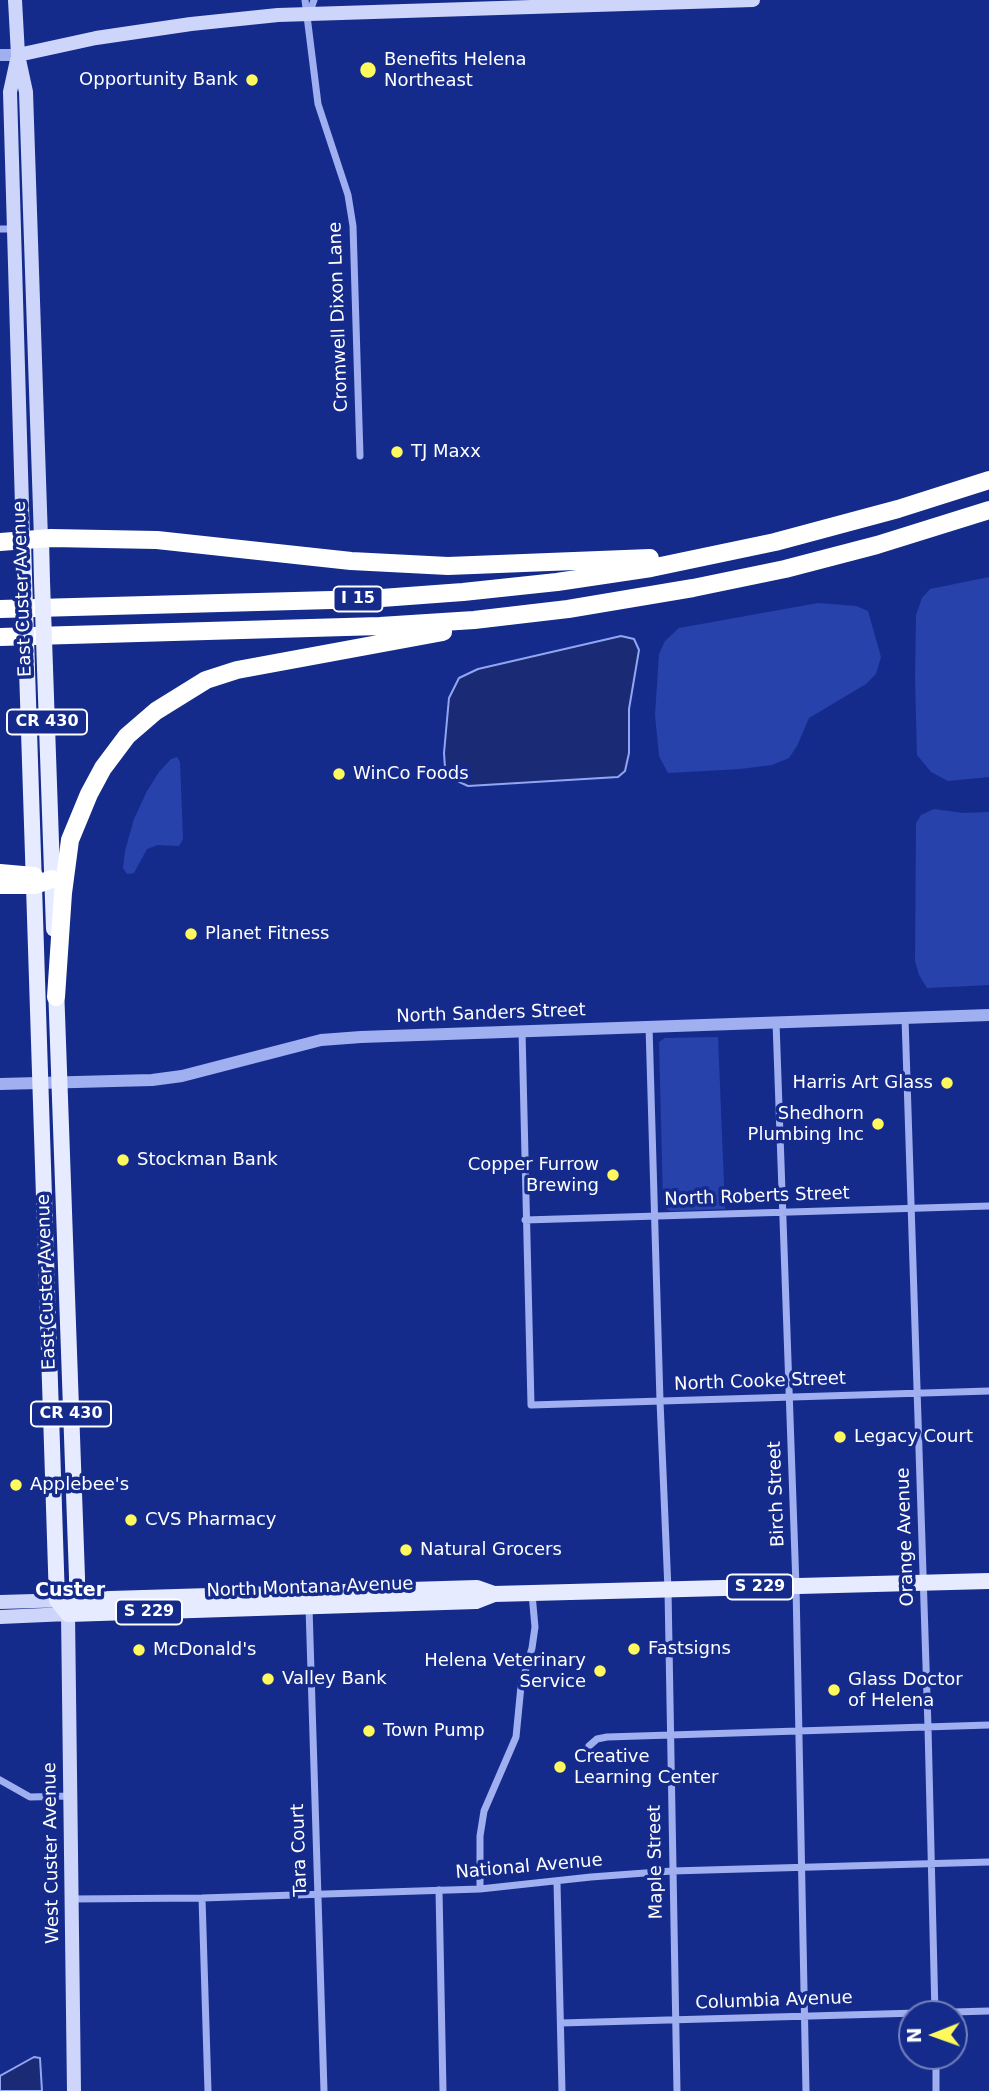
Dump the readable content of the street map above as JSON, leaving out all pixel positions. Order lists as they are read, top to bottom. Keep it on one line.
{"streets":{"highway":["I 15"],"main road":["East Custer Avenue","CR 430","S 229","North Montana Avenue","West Custer Avenue"],"street":["Cromwell Dixon Lane","North Sanders Street","North Roberts Street","North Cooke Street","Birch Street","Orange Avenue","Tara Court","Maple Street","National Avenue","Columbia Avenue"]},"crossings":[["East Custer Avenue","North Sanders Street"],["East Custer Avenue","North Montana Avenue"],["North Sanders Street","Birch Street"],["North Sanders Street","Orange Avenue"],["North Roberts Street","North Cooke Street"],["North Roberts Street","Birch Street"],["North Roberts Street","Orange Avenue"],["North Roberts Street","Maple Street"],["North Cooke Street","Birch Street"],["North Cooke Street","Orange Avenue"],["North Cooke Street","Maple Street"],["Birch Street","North Montana Avenue"],["Birch Street","National Avenue"],["Birch Street","Columbia Avenue"],["Orange Avenue","North Montana Avenue"],["Orange Avenue","National Avenue"],["North Montana Avenue","Tara Court"],["North Montana Avenue","West Custer Avenue"],["North Montana Avenue","Maple Street"],["Tara Court","National Avenue"],["West Custer Avenue","National Avenue"],["Maple Street","National Avenue"],["Maple Street","Columbia Avenue"]],"districts":["Custer"],"places":["Benefits Helena Northeast","Opportunity Bank","TJ Maxx","WinCo Foods","Planet Fitness","Harris Art Glass","Shedhorn Plumbing Inc","Stockman Bank","Copper Furrow Brewing","Legacy Court","Applebee's","CVS Pharmacy","Natural Grocers","Fastsigns","McDonald's","Helena Veterinary Service","Valley Bank","Glass Doctor of Helena","Town Pump","Creative Learning Center"],"north":"left"}
